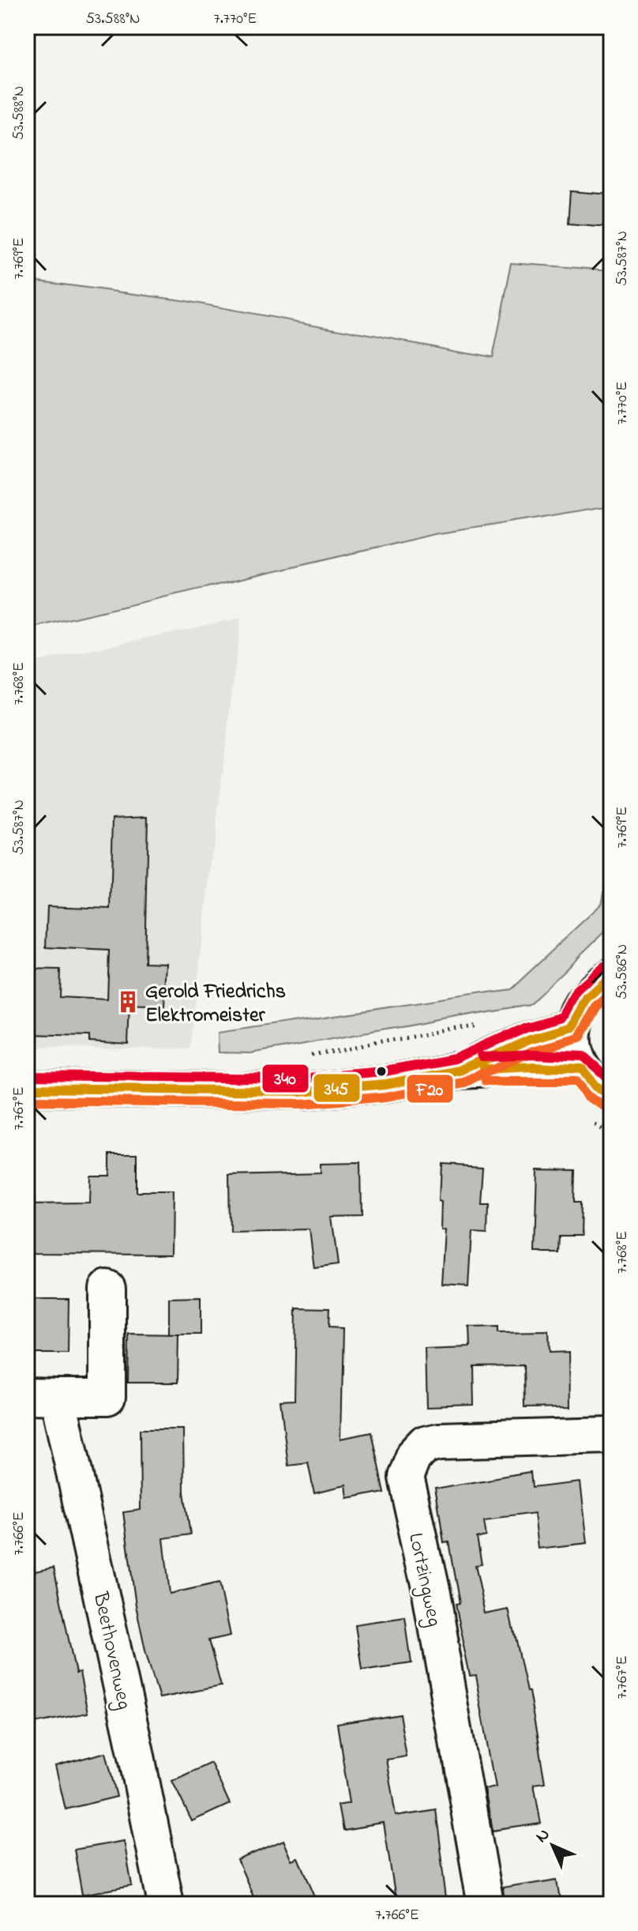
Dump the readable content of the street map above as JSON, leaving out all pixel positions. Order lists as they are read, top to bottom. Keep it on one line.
{"streets":{"street":["Lortzingweg","Beethovenweg"]},"places":{"building":["Gerold Friedrichs Elektromeister"]},"lines":["transit line 340","transit line 345","transit line F20"],"north":"top left","coordinates":["53.588°N","7.770°E","53.587°N","7.769°E","7.768°E","53.586°N","7.767°E","7.766°E"]}
